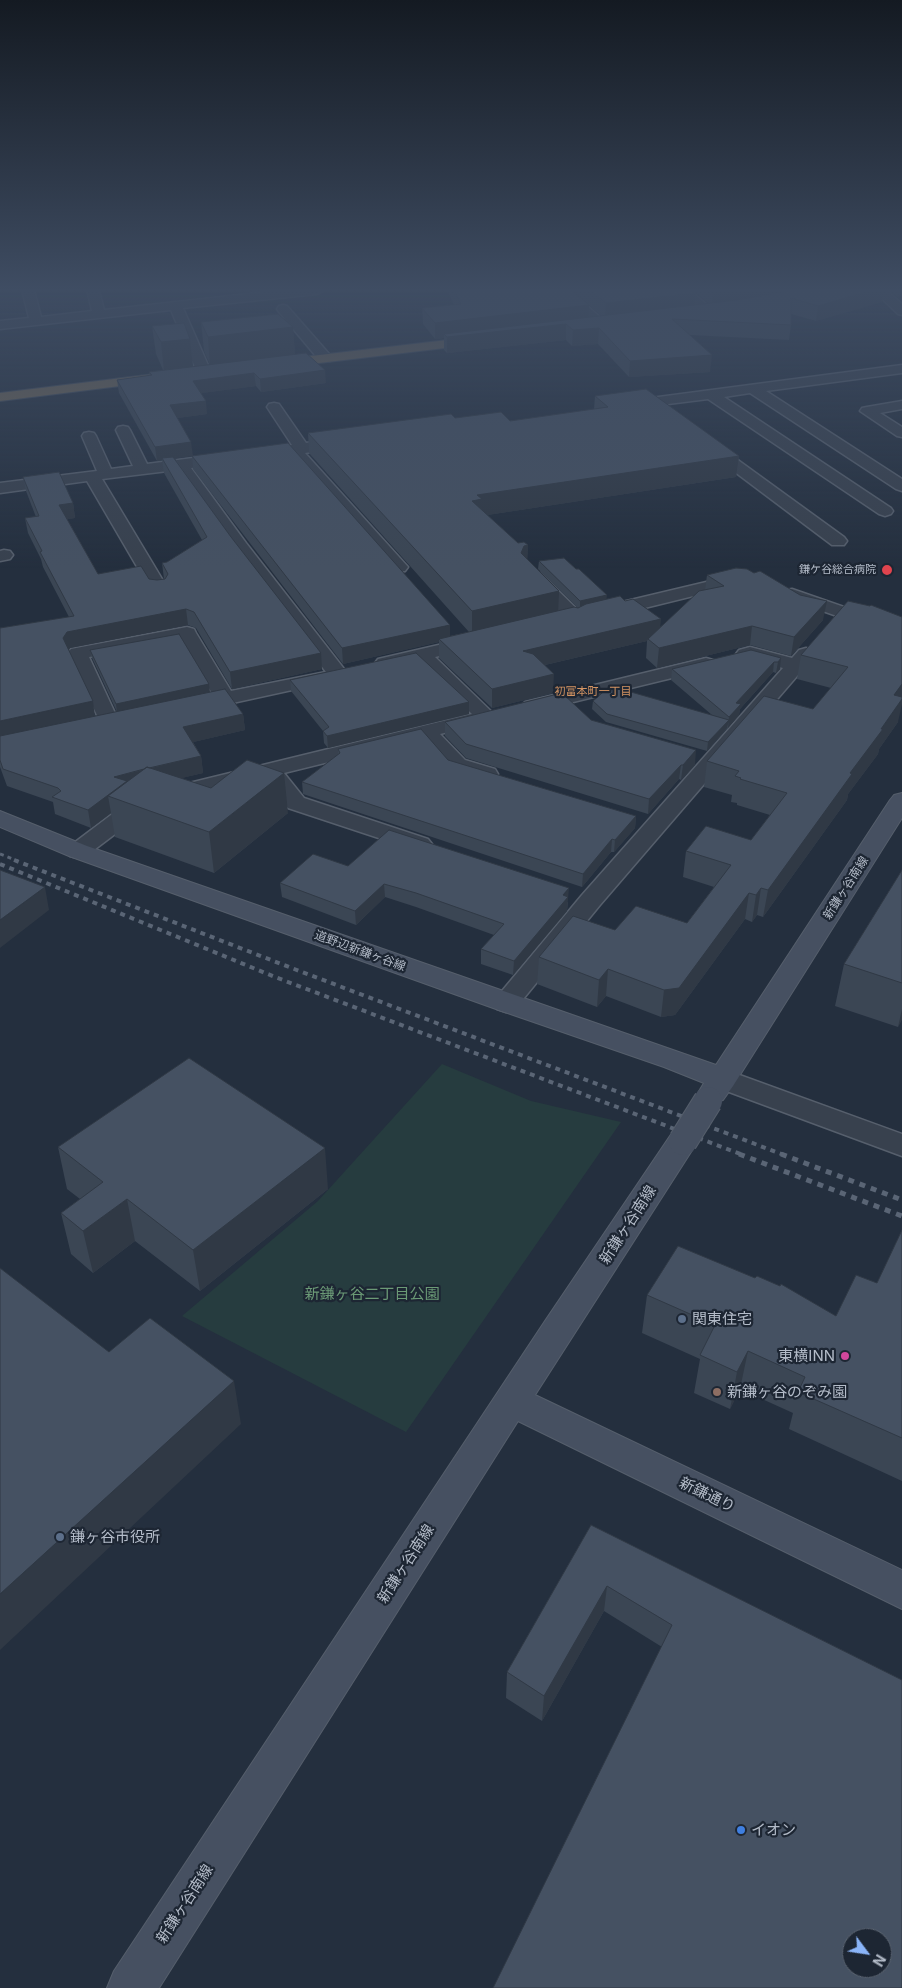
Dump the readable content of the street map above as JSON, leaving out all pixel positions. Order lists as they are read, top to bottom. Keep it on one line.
{"streets":{"street":["新鎌ヶ谷南線","道野辺新鎌ヶ谷線","新鎌通り"]},"crossings":[["新鎌ヶ谷南線","道野辺新鎌ヶ谷線"],["新鎌ヶ谷南線","新鎌通り"]],"districts":["初富本町一丁目"],"parks":["新鎌ヶ谷二丁目公園"],"places":["鎌ケ谷総合病院","関東住宅","東横INN","新鎌ヶ谷のぞみ園","鎌ヶ谷市役所","イオン"],"north":"bottom right"}
